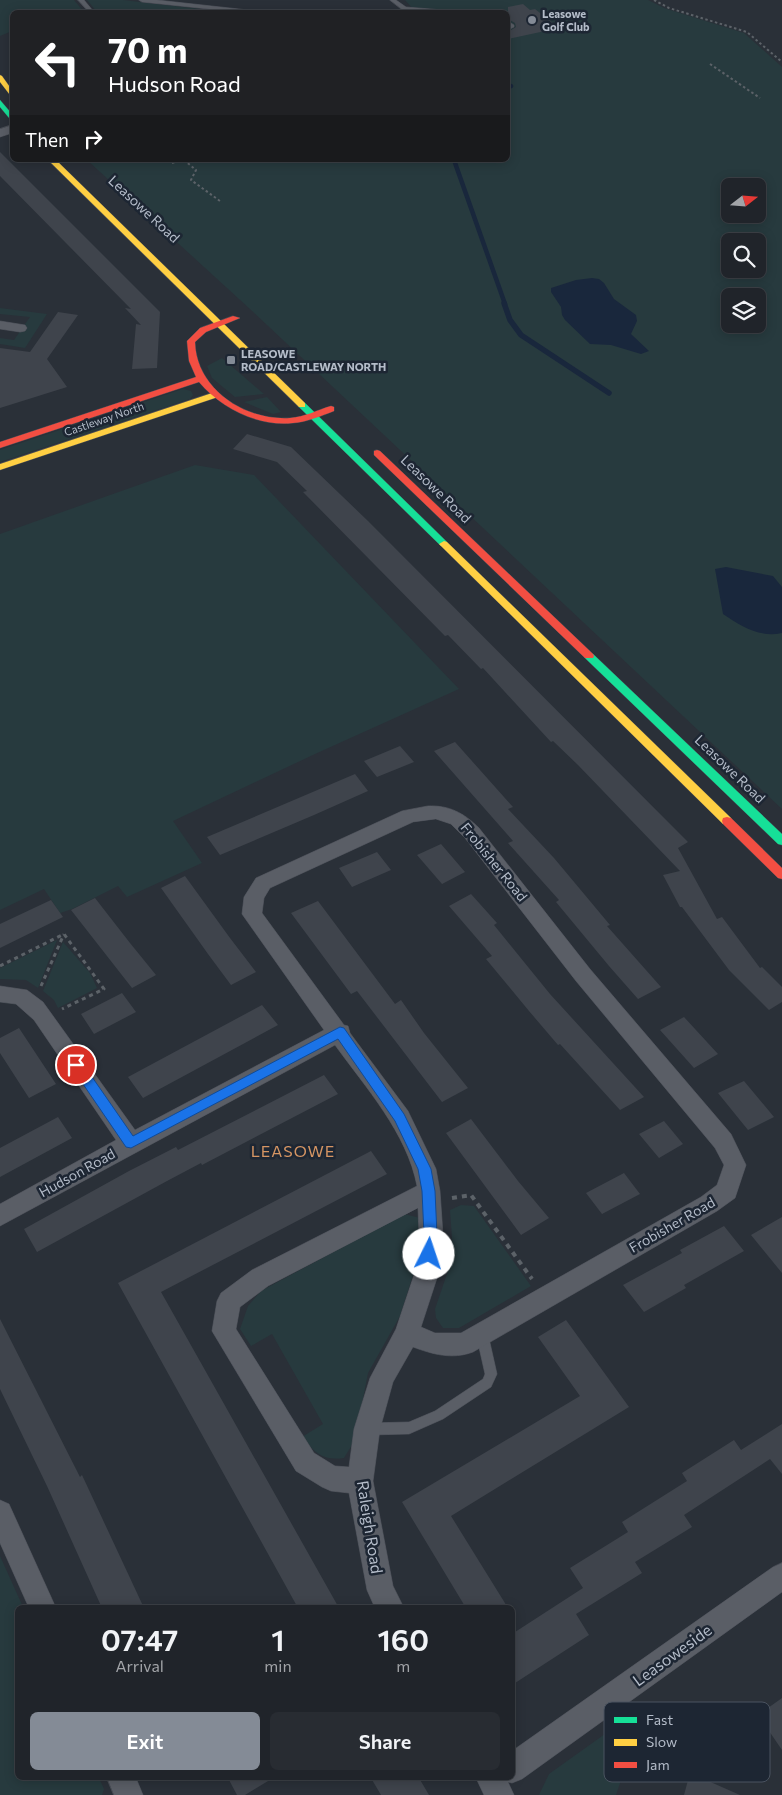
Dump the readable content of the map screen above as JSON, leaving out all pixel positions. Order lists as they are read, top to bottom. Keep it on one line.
{"streets":{"main road":["Leasowe Road","Castleway North"],"street":["Frobisher Road","Hudson Road","Raleigh Road","Leasoweside"]},"crossings":[["Frobisher Road","Hudson Road"],["Frobisher Road","Raleigh Road"]],"districts":["LEASOWE"],"places":{"other":["Leasowe Golf Club"],"transit":["LEASOWE ROAD/CASTLEWAY NORTH"]},"legend":["Fast","Slow","Jam"],"north":"right","page":{"turn":["70 m","Hudson Road"],"then":"Then","eta":["07:47","Arrival","1","min","160","m"],"buttons":["Exit","Share"]}}
